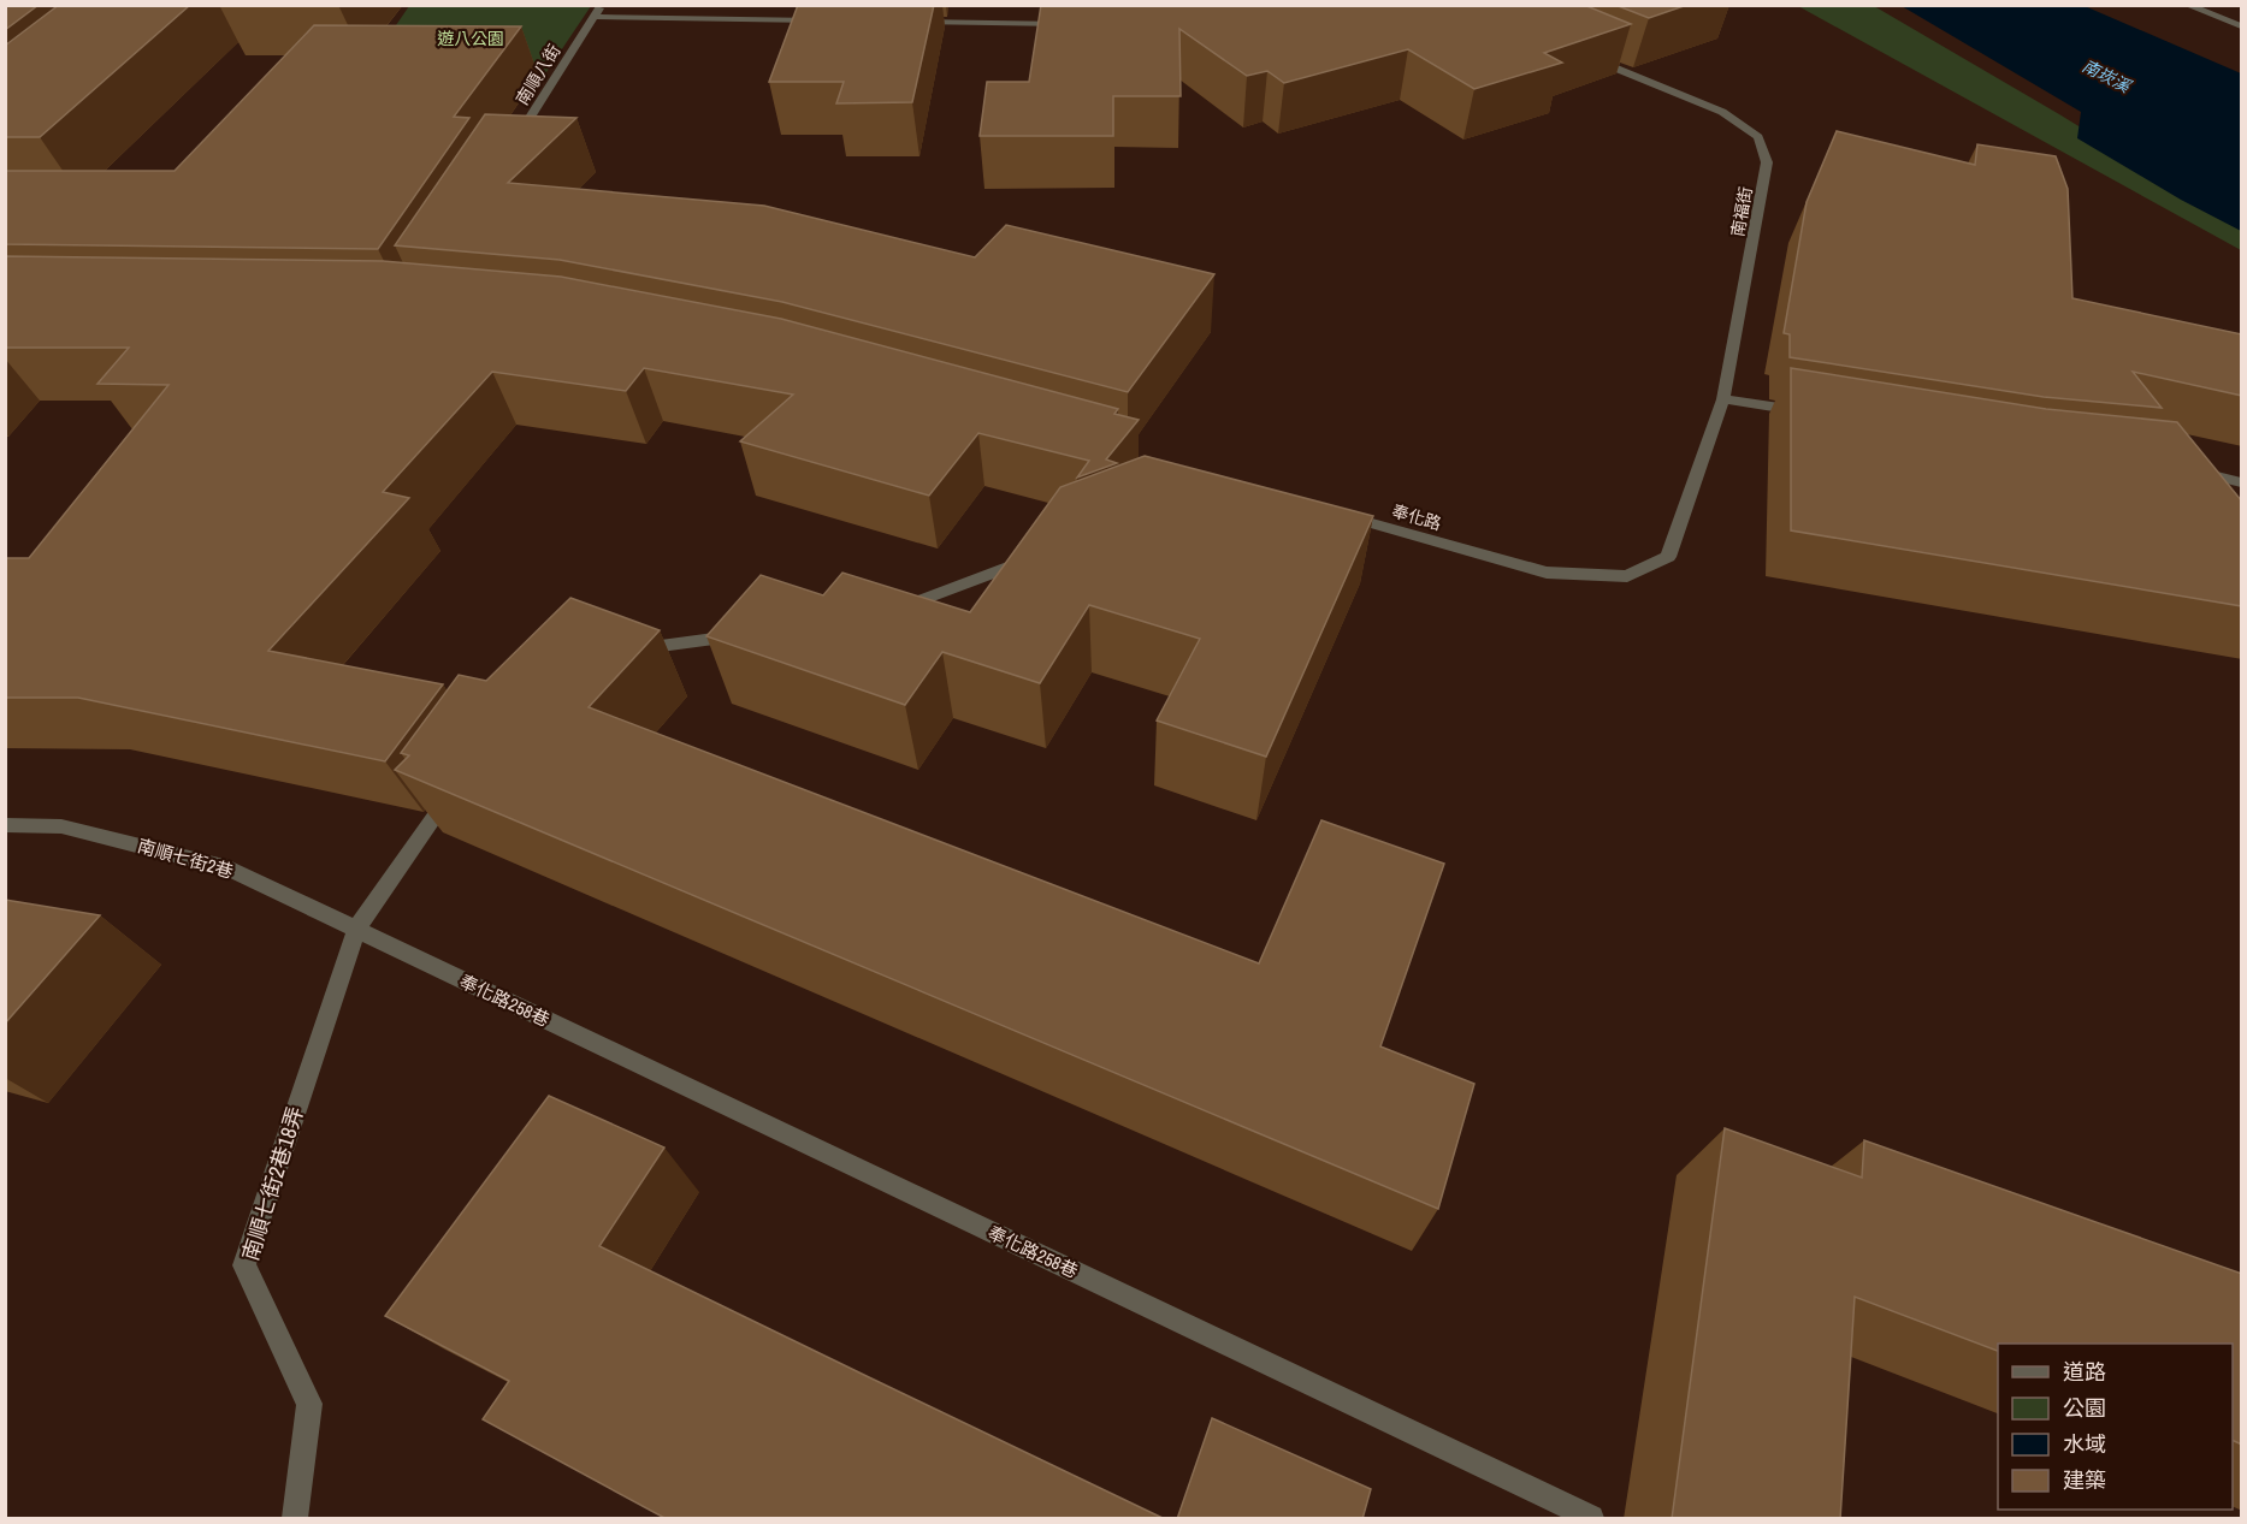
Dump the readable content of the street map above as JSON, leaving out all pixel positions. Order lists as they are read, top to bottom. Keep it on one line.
{"streets":{"street":["南順八街","南福街","奉化路","南順七街2巷","奉化路258巷","南順七街2巷18弄"]},"crossings":[["南福街","奉化路"],["南順七街2巷","奉化路258巷"],["南順七街2巷","南順七街2巷18弄"],["奉化路258巷","南順七街2巷18弄"]],"water":["南崁溪"],"parks":["遊八公園"],"legend":["道路","公園","水域","建築"]}
